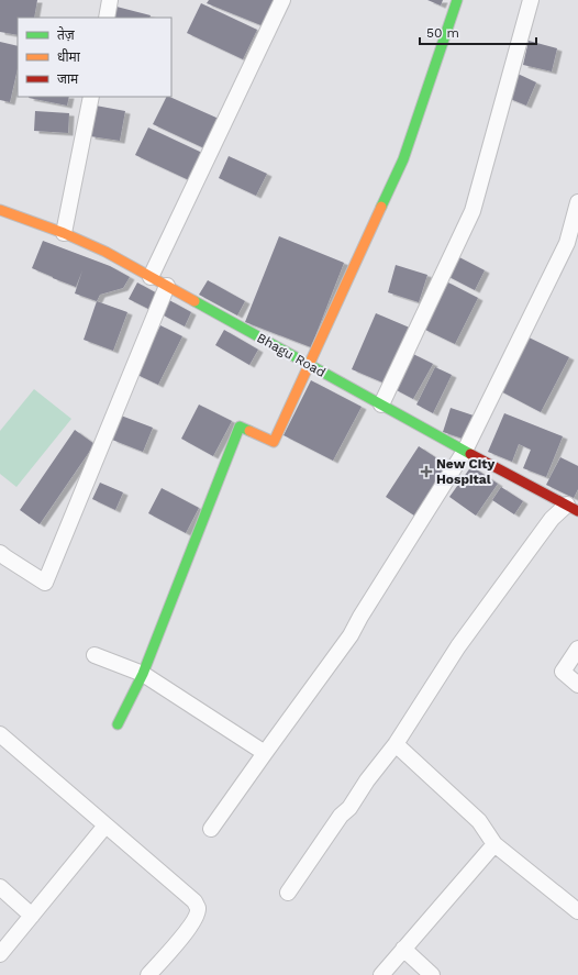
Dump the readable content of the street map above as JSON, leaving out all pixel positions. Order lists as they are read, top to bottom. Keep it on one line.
{"streets":{"street":["Bhagu Road"]},"places":{"health":["New City Hospital"]},"legend":["तेज़","धीमा","जाम"],"scale_bar":"50 m"}
